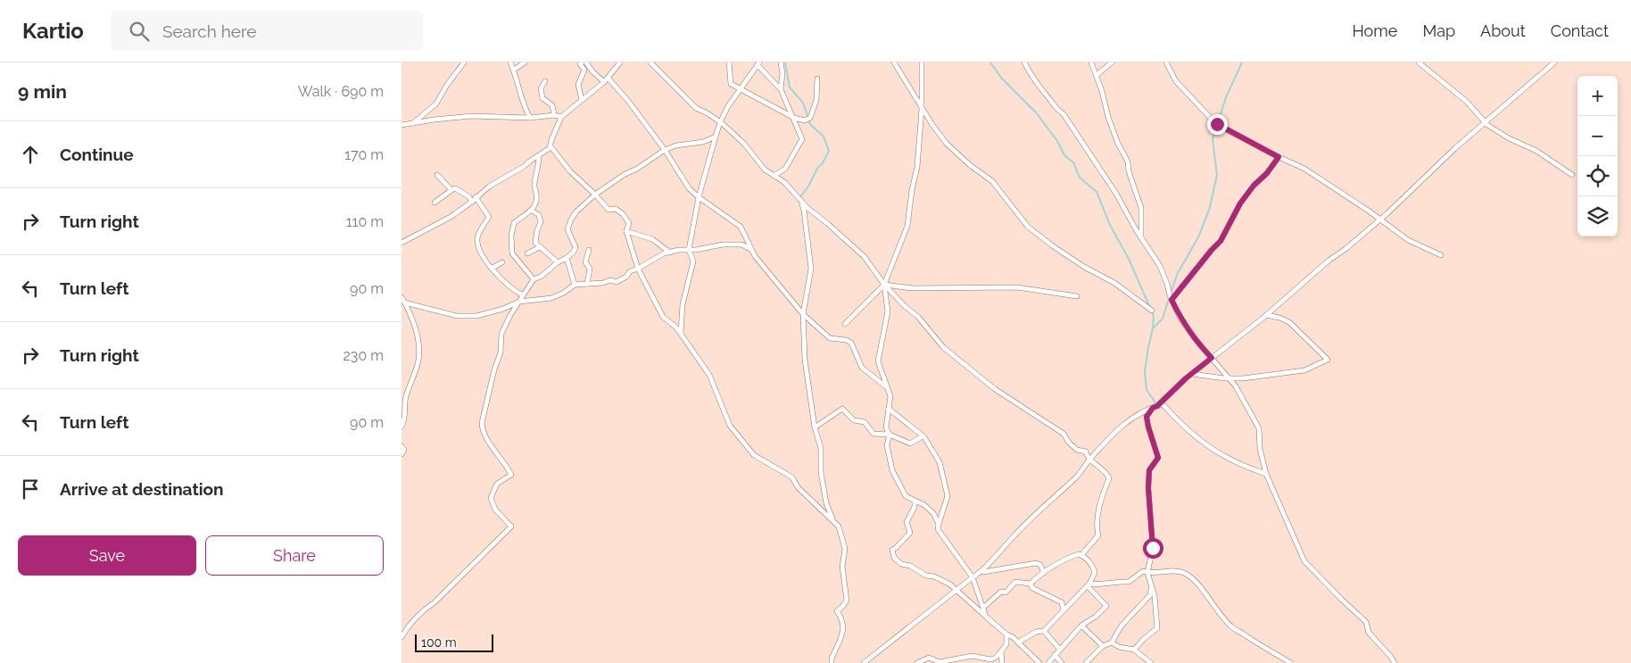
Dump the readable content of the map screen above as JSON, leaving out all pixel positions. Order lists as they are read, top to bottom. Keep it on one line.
{"scale_bar":"100 m","page":{"header":"Kartio","search":"Search here","nav":["Home","Map","About","Contact"],"heading":["9 min","Walk · 690 m"],"map_buttons":["+","−"],"list":[["Continue","170 m"],["Turn right","110 m"],["Turn left","90 m"],["Turn right","230 m"],["Turn left","90 m"],"Arrive at destination"],"buttons":["Save","Share"],"scale":"100 m"}}
